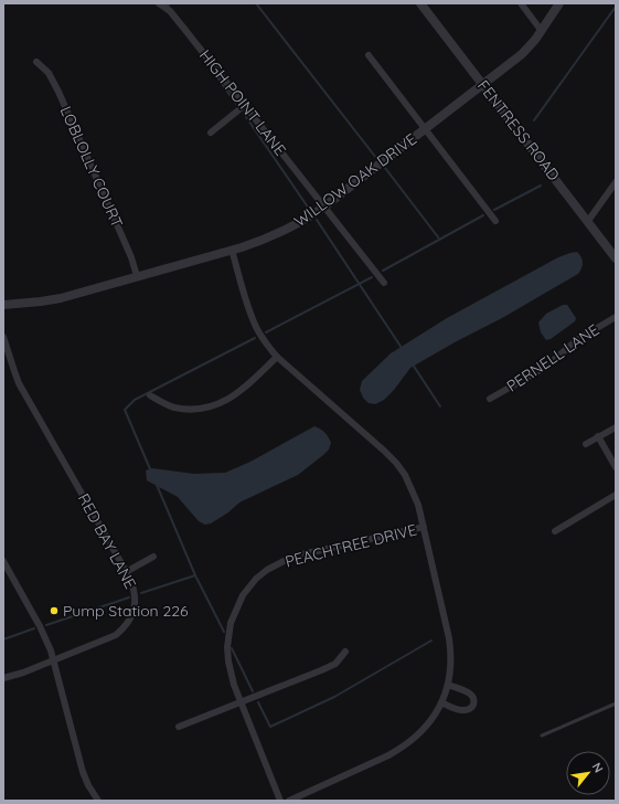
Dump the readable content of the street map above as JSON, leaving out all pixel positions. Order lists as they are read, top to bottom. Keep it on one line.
{"streets":{"street":["HIGH POINT LANE","FENTRESS ROAD","LOBLOLLY COURT","WILLOW OAK DRIVE","PERNELL LANE","RED BAY LANE","PEACHTREE DRIVE"]},"crossings":[["HIGH POINT LANE","WILLOW OAK DRIVE"],["FENTRESS ROAD","WILLOW OAK DRIVE"],["LOBLOLLY COURT","WILLOW OAK DRIVE"]],"places":["Pump Station 226"],"north":"top right"}
